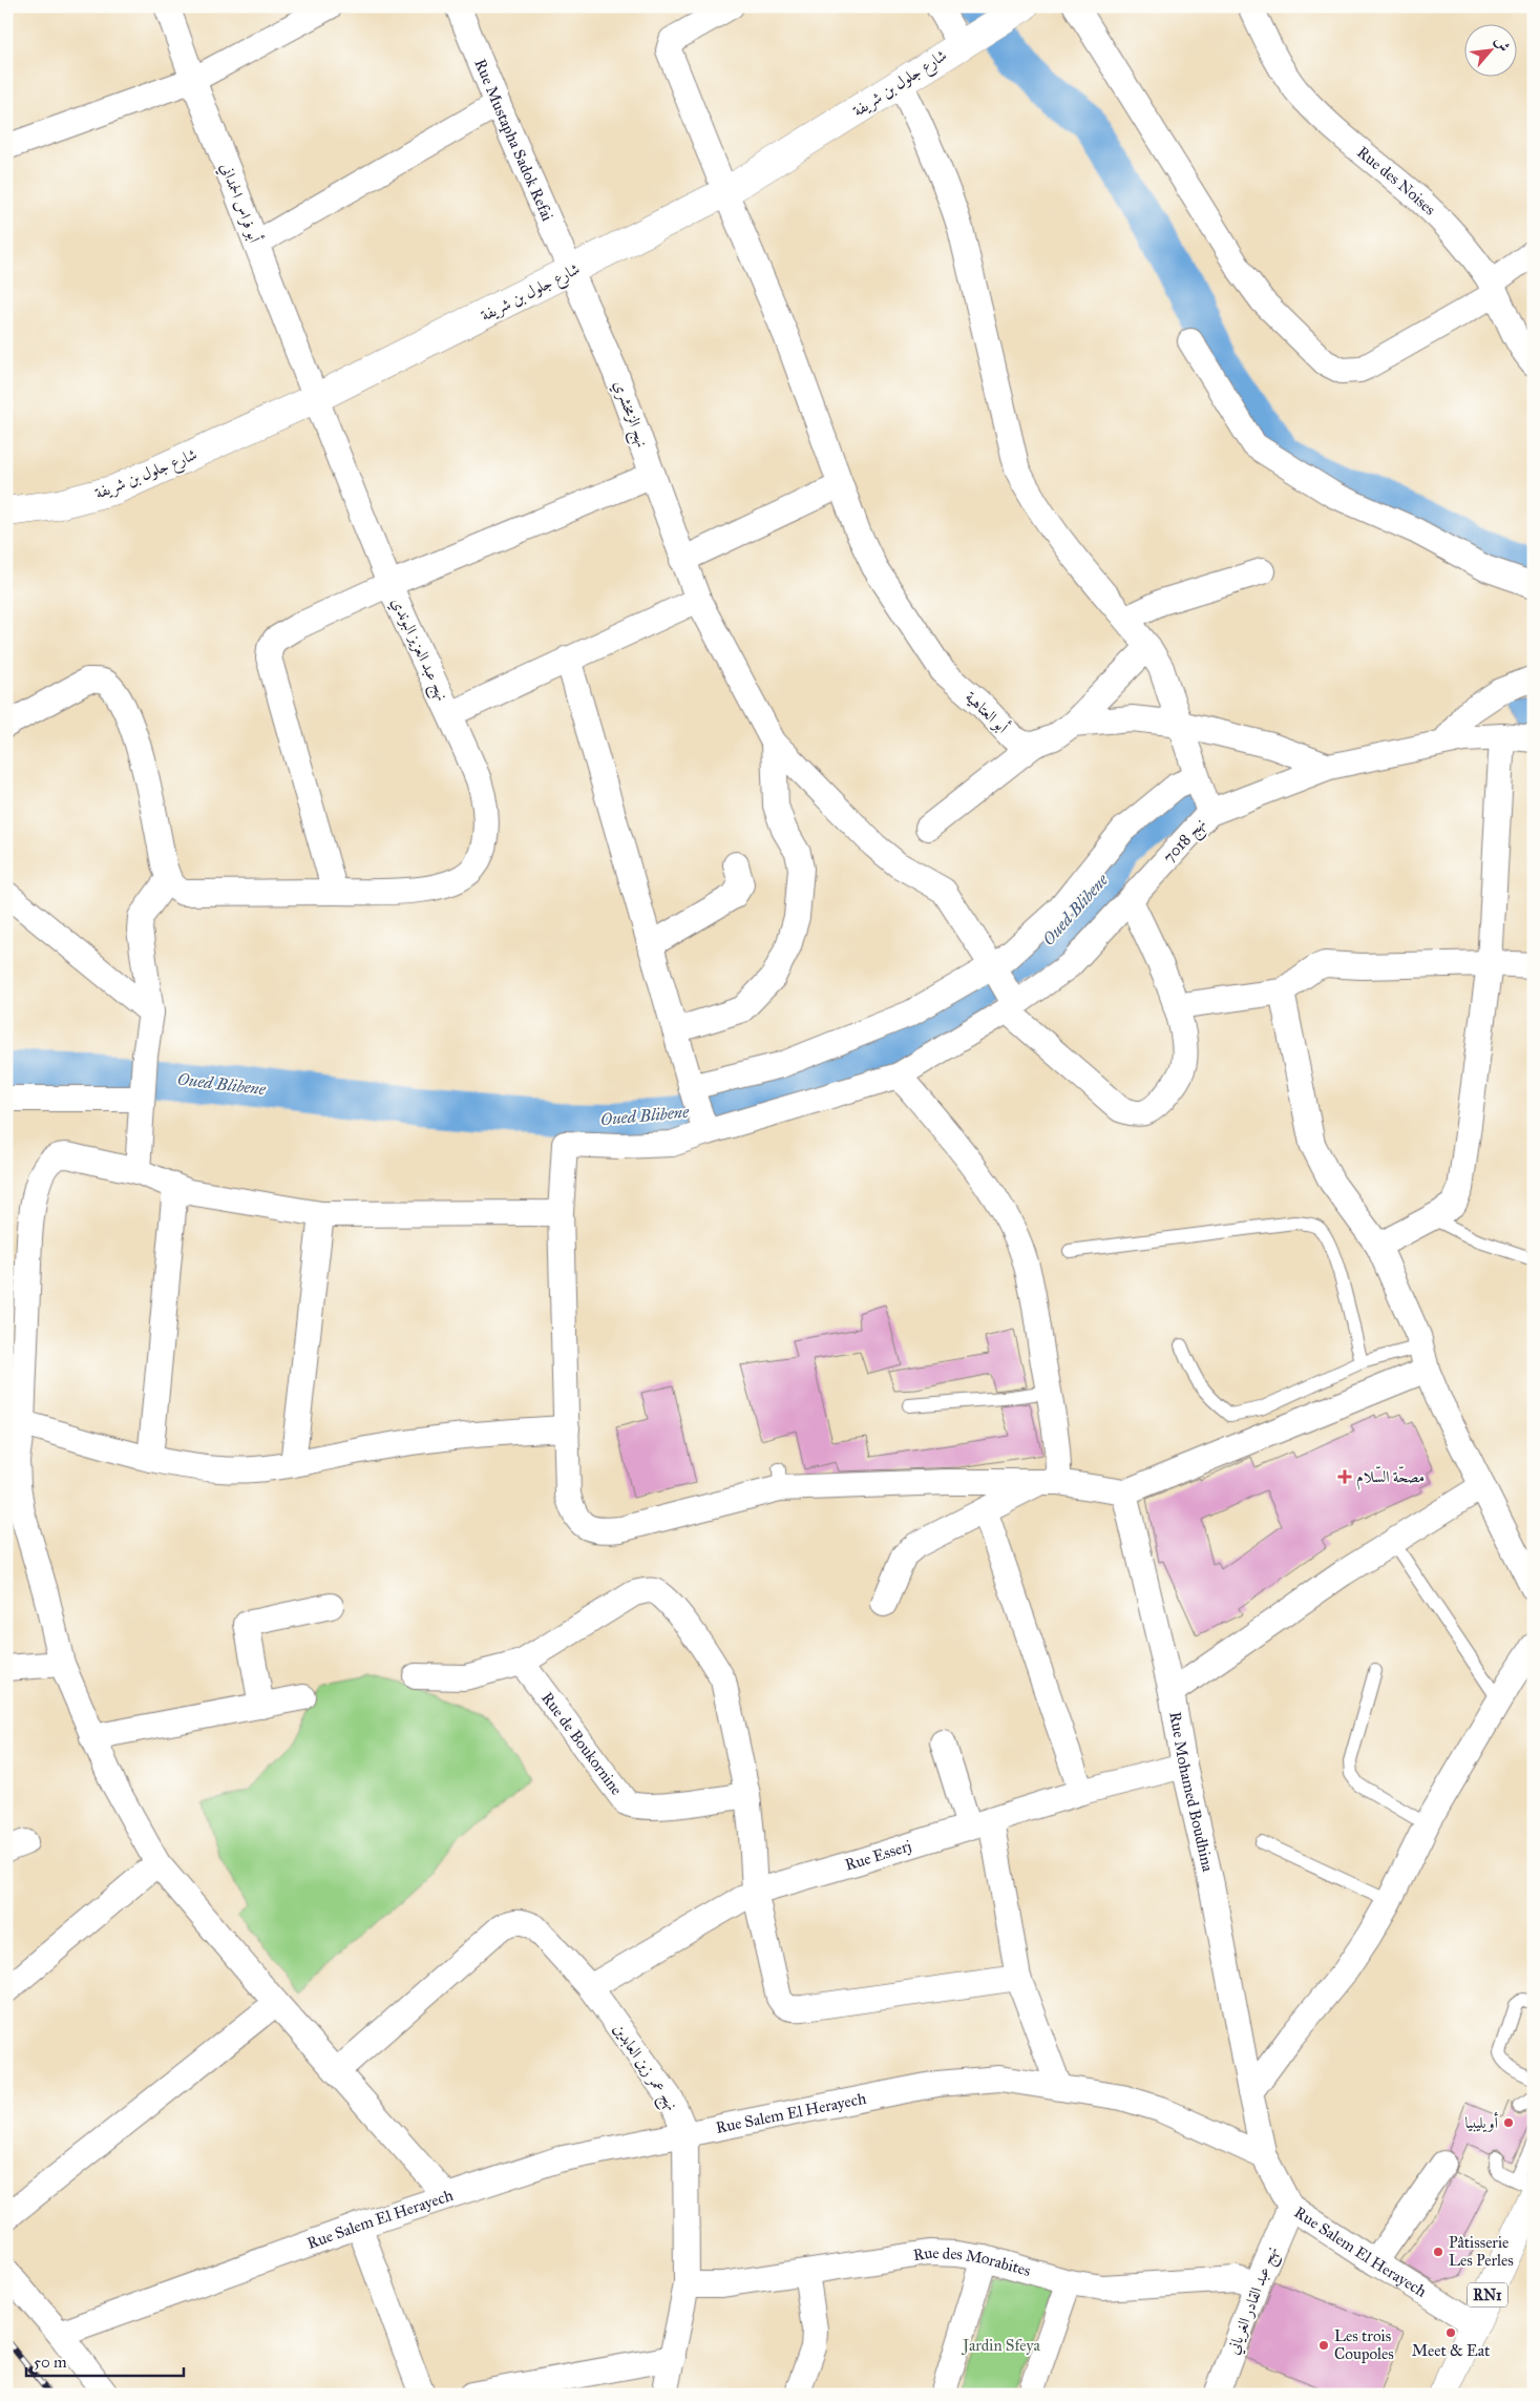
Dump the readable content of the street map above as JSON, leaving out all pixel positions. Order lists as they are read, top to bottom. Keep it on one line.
{"streets":{"main road":["شارع جلول بن شريفة","RN1"],"street":["Rue Mustapha Sadok Refai","Rue des Noises","أبو فراس الحمداني","نهج الزمخشري","نهج عبد العزيز البوندي","أبو العتاهية","نهج 7018","Rue de Boukornine","Rue Mohamed Boudhina","Rue Esserj","نهج عمر زين العابدين","Rue Salem El Herayech","Rue des Morabites","نهج عبد القادر الغرياني"]},"crossings":[["شارع جلول بن شريفة","Rue Mustapha Sadok Refai"],["شارع جلول بن شريفة","أبو فراس الحمداني"],["شارع جلول بن شريفة","نهج الزمخشري"],["شارع جلول بن شريفة","أبو العتاهية"],["Rue Mustapha Sadok Refai","نهج الزمخشري"],["أبو فراس الحمداني","نهج عبد العزيز البوندي"],["Rue Mohamed Boudhina","Rue Esserj"],["Rue Mohamed Boudhina","Rue Salem El Herayech"],["Rue Esserj","نهج عمر زين العابدين"],["نهج عمر زين العابدين","Rue Salem El Herayech"],["نهج عمر زين العابدين","Rue des Morabites"],["Rue Salem El Herayech","RN1"],["Rue Salem El Herayech","نهج عبد القادر الغرياني"],["Rue des Morabites","نهج عبد القادر الغرياني"]],"water":["Oued Blibene"],"parks":["Jardin Sfeya"],"places":{"health":["مصحّة السّلام"],"other":["أويليبيا","Pâtisserie Les Perles","Meet & Eat","Les trois Coupoles"]},"scale_bar":"50 m","north":"top right"}
